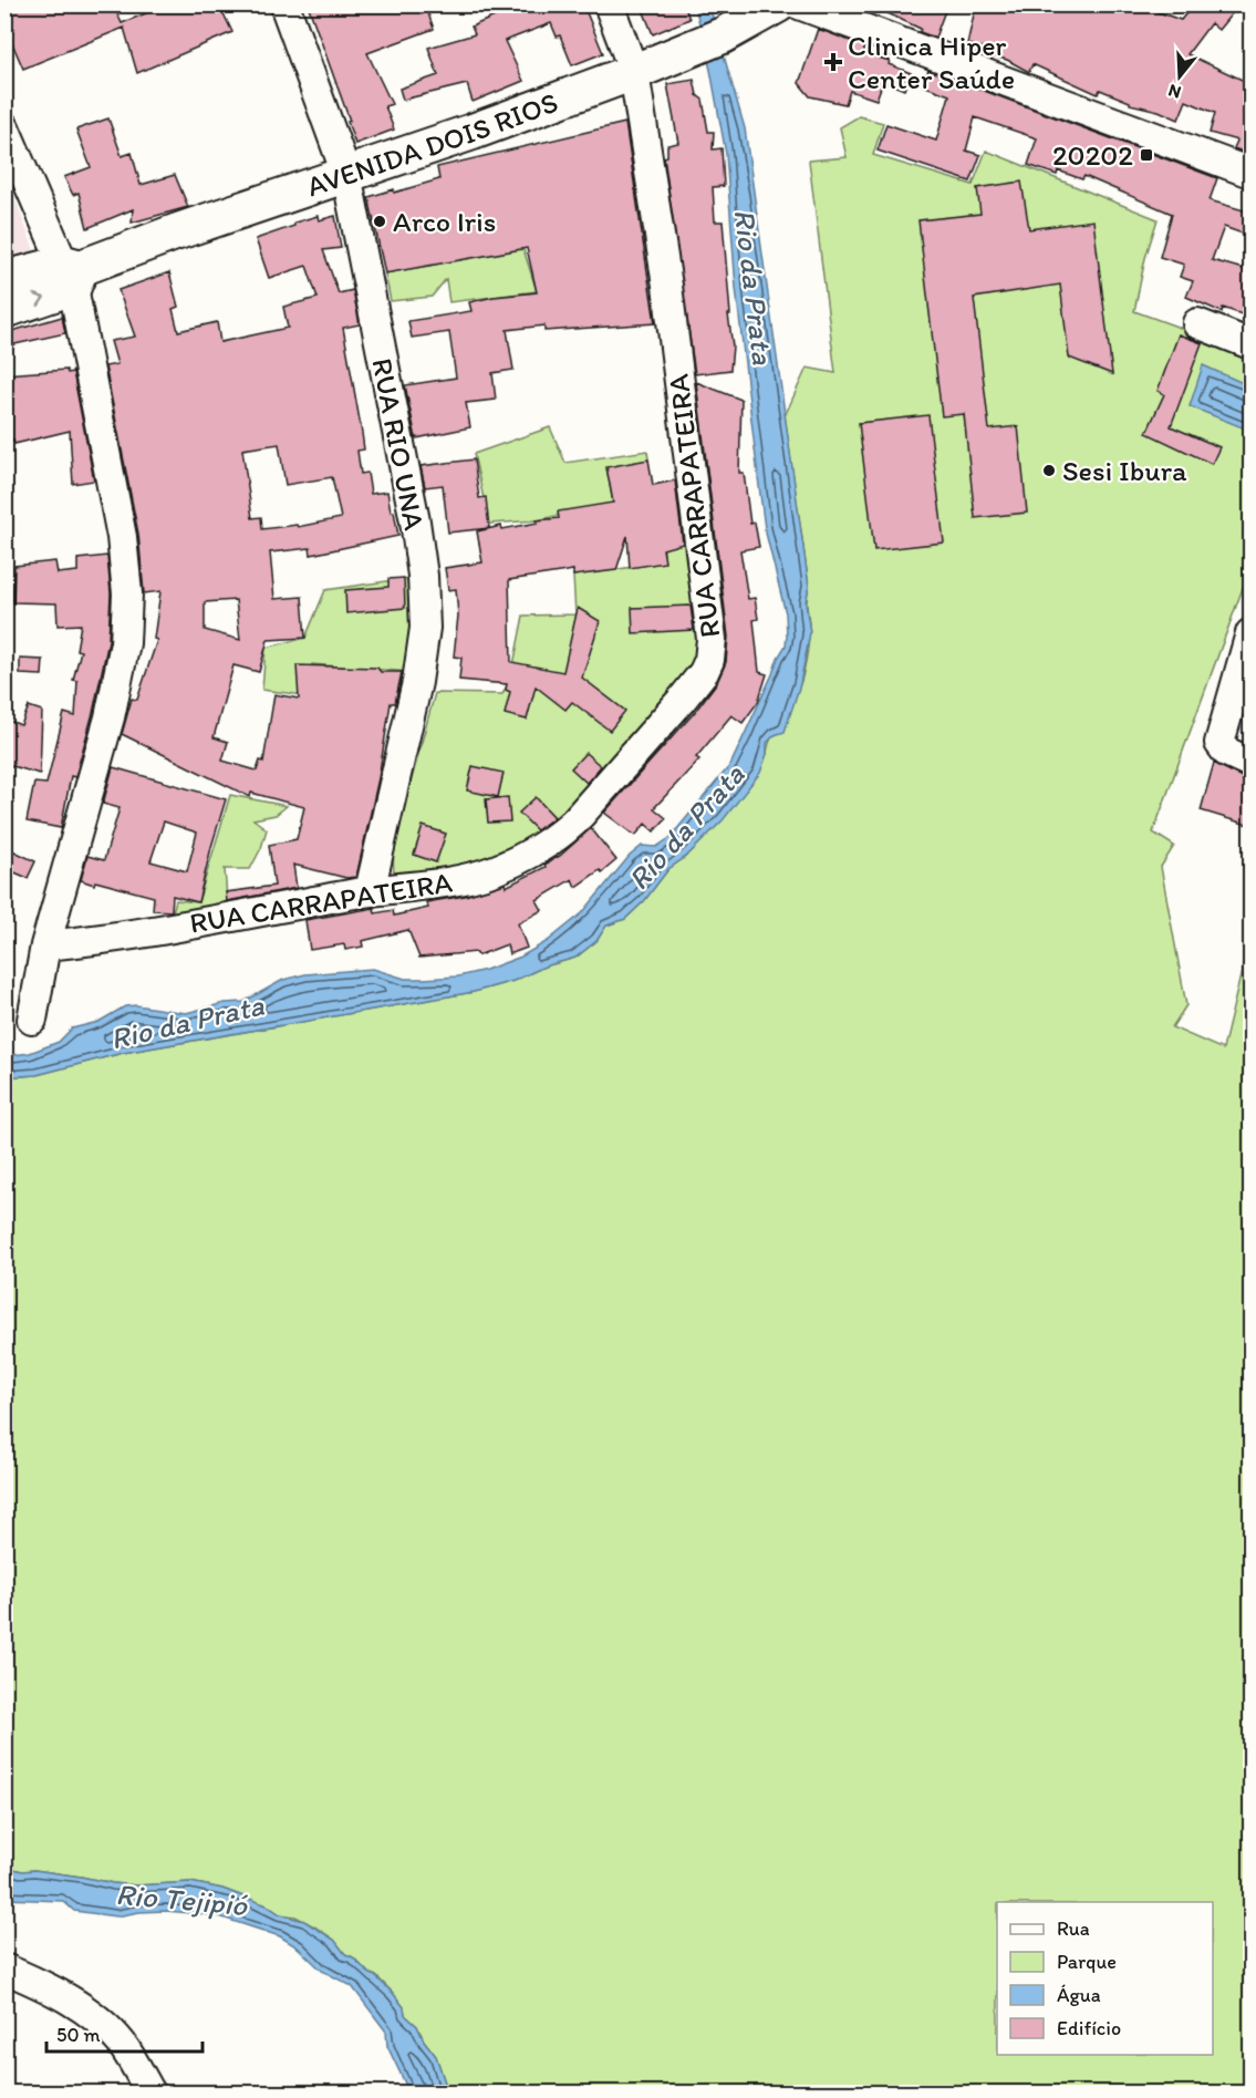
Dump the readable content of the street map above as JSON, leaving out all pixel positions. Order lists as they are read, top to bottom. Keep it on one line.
{"streets":{"main road":["AVENIDA DOIS RIOS"],"street":["RUA RIO UNA","RUA CARRAPATEIRA"]},"crossings":[["AVENIDA DOIS RIOS","RUA RIO UNA"],["AVENIDA DOIS RIOS","RUA CARRAPATEIRA"],["RUA RIO UNA","RUA CARRAPATEIRA"]],"water":["Rio da Prata","Rio Tejipió"],"places":{"health":["Clinica Hiper Center Saúde"],"transit":["20202"],"other":["Arco Iris","Sesi Ibura"]},"legend":["Rua","Parque","Água","Edifício"],"scale_bar":"50 m","north":"bottom"}
